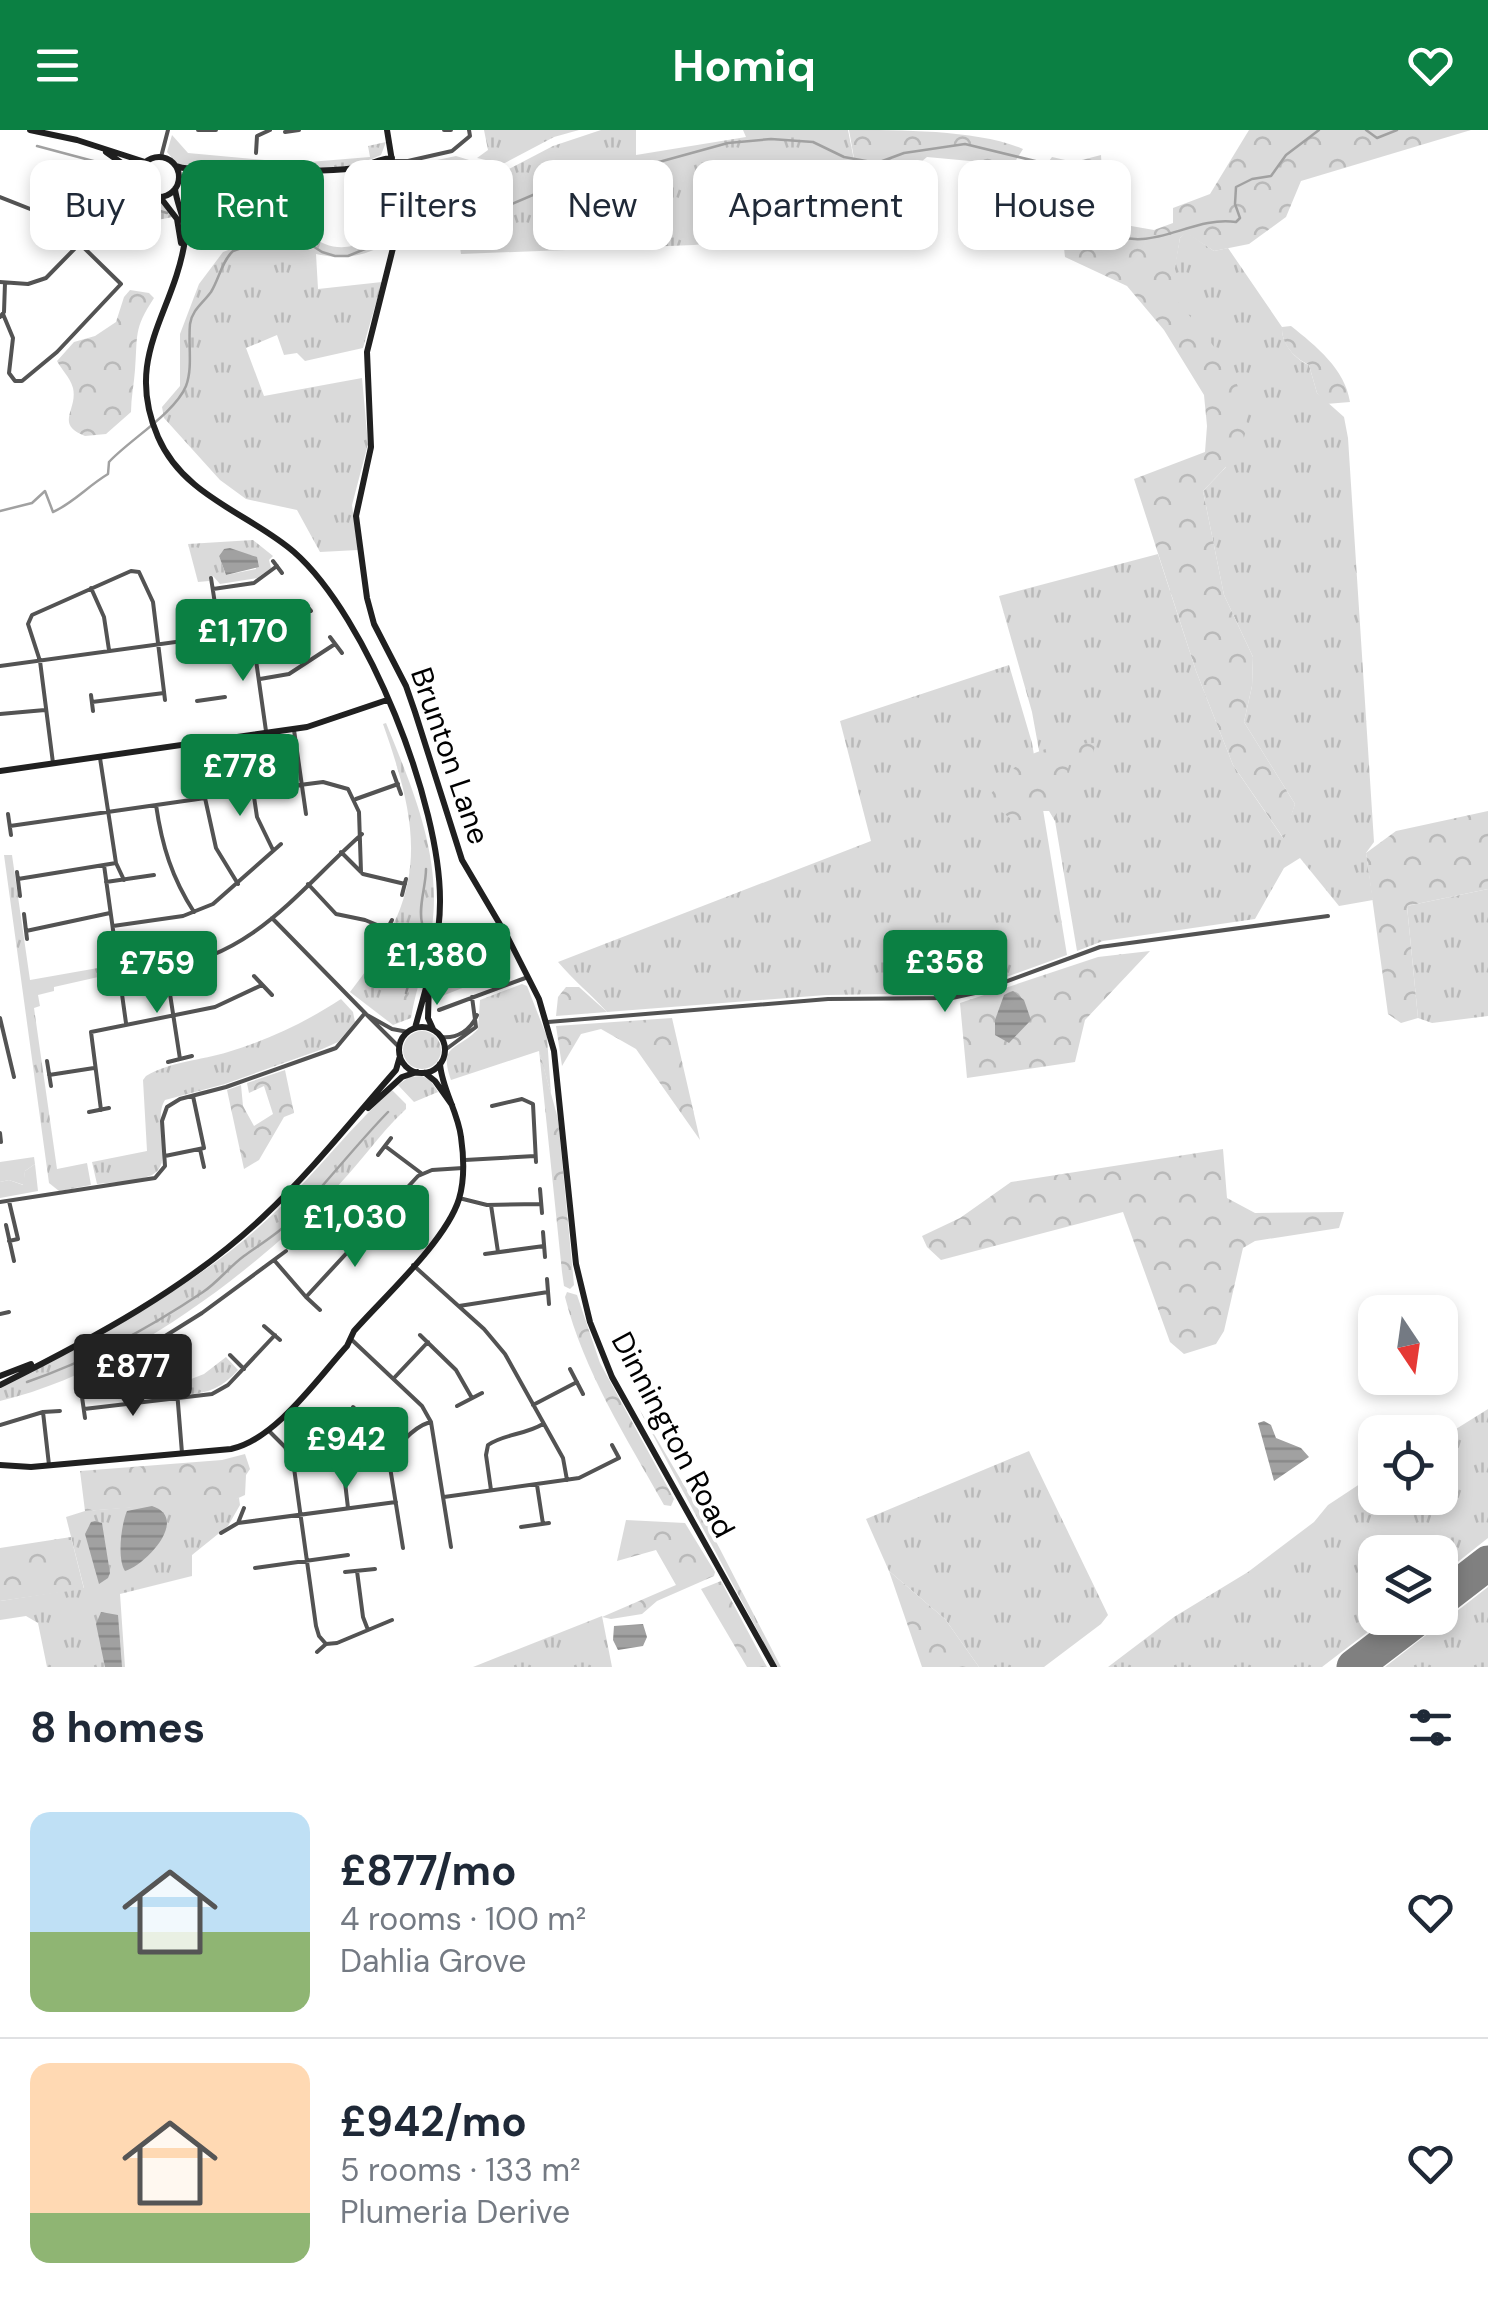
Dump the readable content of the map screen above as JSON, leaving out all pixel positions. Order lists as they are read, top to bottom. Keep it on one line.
{"streets":{"street":["Brunton Lane","Dinnington Road"]},"crossings":[["Brunton Lane","Dinnington Road"]],"north":"bottom","page":{"header":"Homiq","chip":["Buy","Rent","Filters","New","Apartment","House"],"price":["£1,170","£778","£1,380","£358","£759","£1,030","£877","£942"],"heading":"8 homes","list":[{"name":"£877/mo","note":"4 rooms · 100 m² · Dahlia Grove"},{"name":"£942/mo","note":"5 rooms · 133 m² · Plumeria Derive"}]}}
